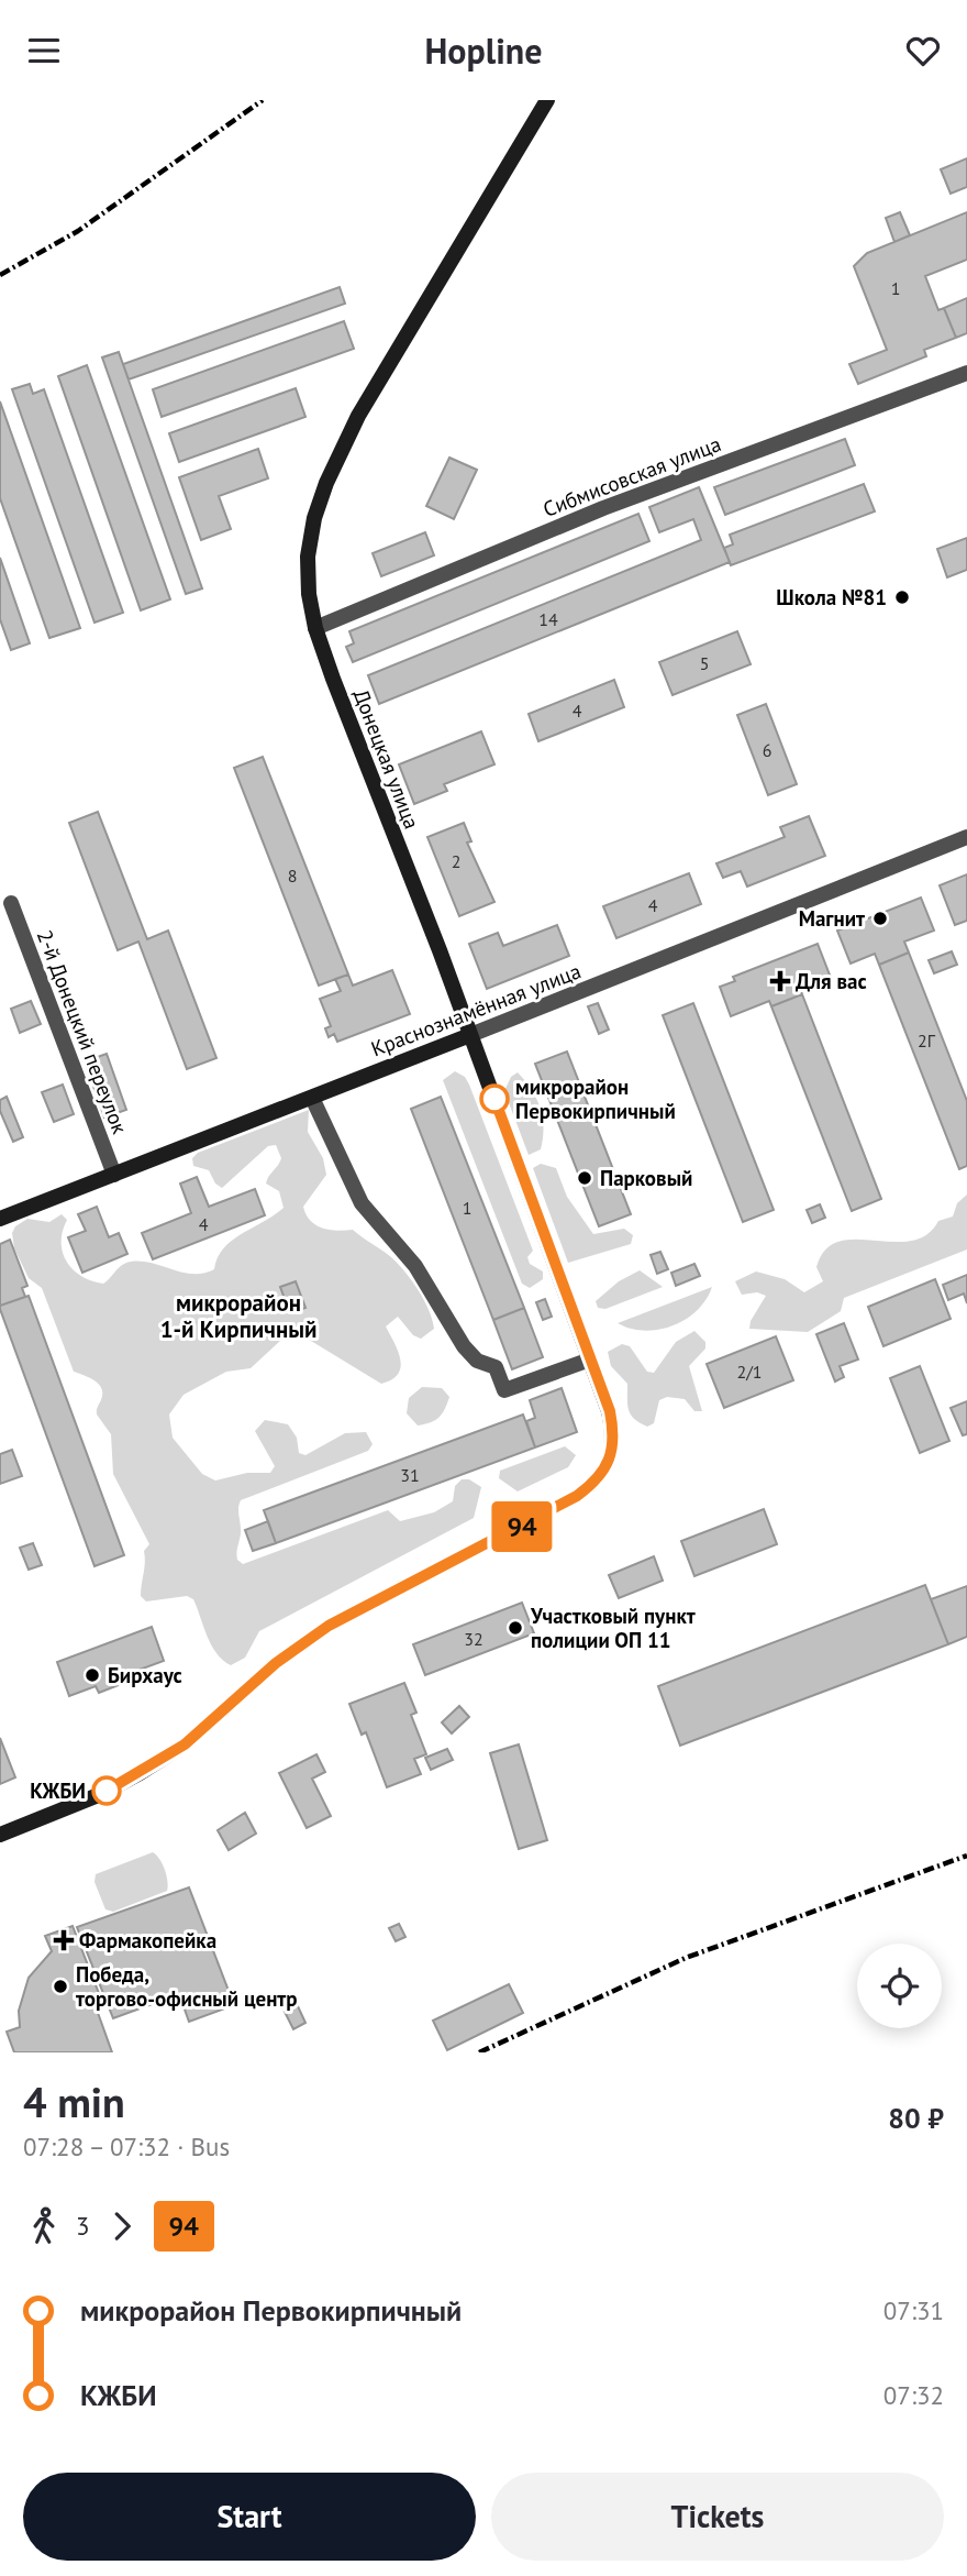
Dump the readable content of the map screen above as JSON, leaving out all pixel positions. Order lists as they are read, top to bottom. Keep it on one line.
{"streets":{"main road":["Донецкая улица","Краснознамённая улица"],"street":["Сибмисовская улица","2-й Донецкий переулок"]},"crossings":[["Сибмисовская улица","Донецкая улица"],["Донецкая улица","Краснознамённая улица"],["Краснознамённая улица","2-й Донецкий переулок"]],"districts":["микрорайон 1-й Кирпичный"],"places":{"other":["Школа №81","Магнит","микрорайон Первокирпичный","Парковый","Участковый пункт полиции ОП 11","Бирхаус","КЖБИ","Победа, торгово-офисный центр"],"health":["Для вас","Фармакопейка"]},"lines":["bus line 94"],"house_numbers":["1","14","5","4","6","2","8","4","2Г","1","4","2/1","31","32"],"page":{"header":"Hopline","on_map":"94","heading":["4 min","07:28 – 07:32 · Bus","80 ₽"],"legs":["3","94"],"list":[{"name":"микрорайон Первокирпичный","value":"07:31"},{"name":"КЖБИ","value":"07:32"}],"buttons":["Start","Tickets"]}}
